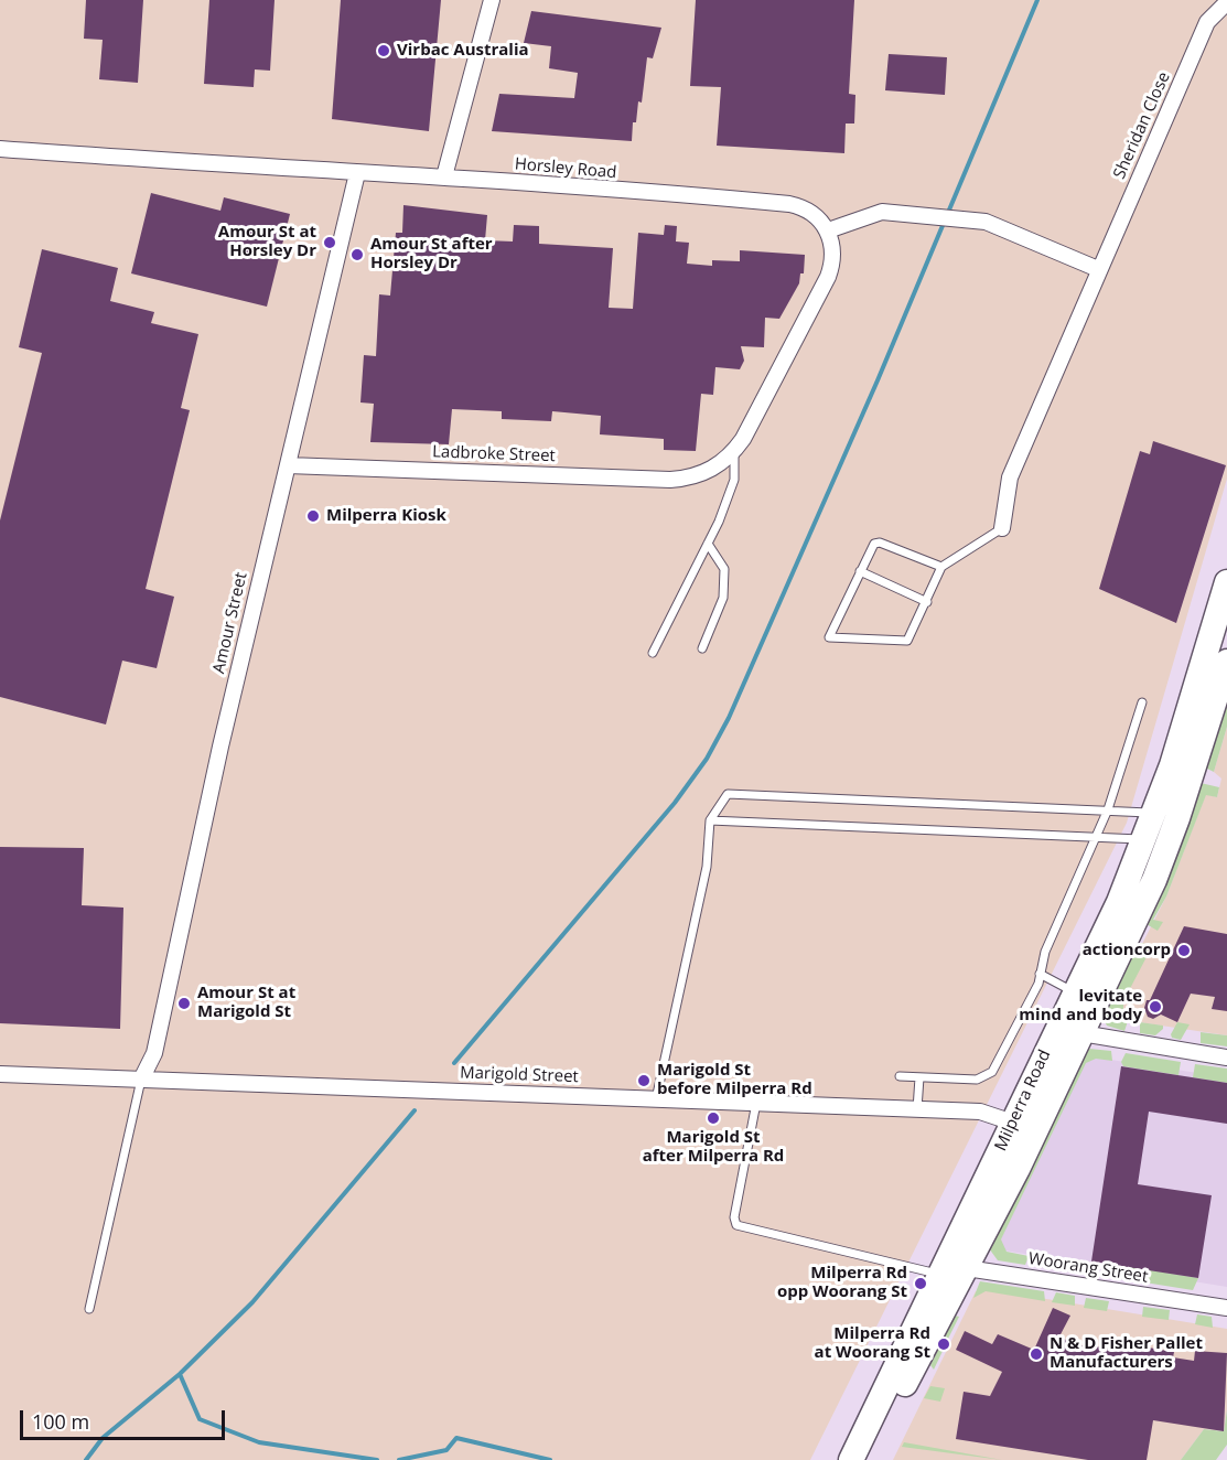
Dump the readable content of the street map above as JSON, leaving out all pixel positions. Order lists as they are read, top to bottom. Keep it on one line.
{"streets":{"highway":["Milperra Road"],"street":["Sheridan Close","Horsley Road","Ladbroke Street","Amour Street","Marigold Street","Woorang Street"]},"crossings":[["Horsley Road","Amour Street"],["Ladbroke Street","Amour Street"],["Amour Street","Marigold Street"],["Marigold Street","Milperra Road"],["Milperra Road","Woorang Street"]],"places":["Virbac Australia","Amour St at Horsley Dr","Amour St after Horsley Dr","Milperra Kiosk","actioncorp","Amour St at Marigold St","levitate mind and body","Marigold St before Milperra Rd","Marigold St after Milperra Rd","Milperra Rd opp Woorang St","Milperra Rd at Woorang St","N & D Fisher Pallet Manufacturers"],"scale_bar":"100 m"}
